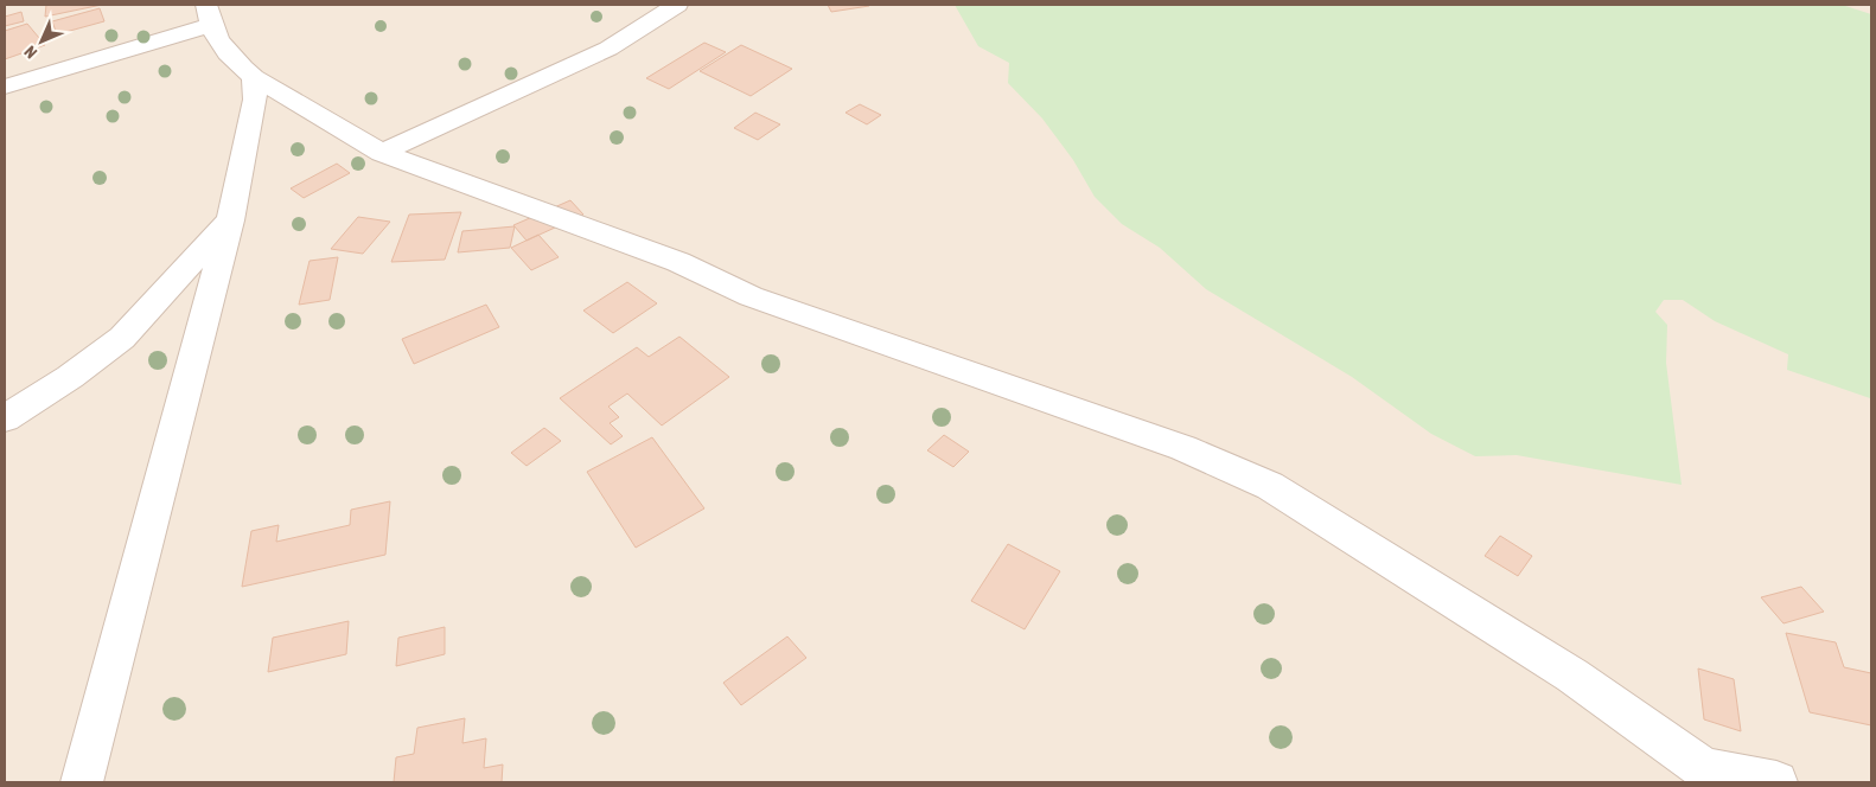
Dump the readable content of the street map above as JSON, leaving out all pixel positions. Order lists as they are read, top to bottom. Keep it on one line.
{"north":"bottom left"}
